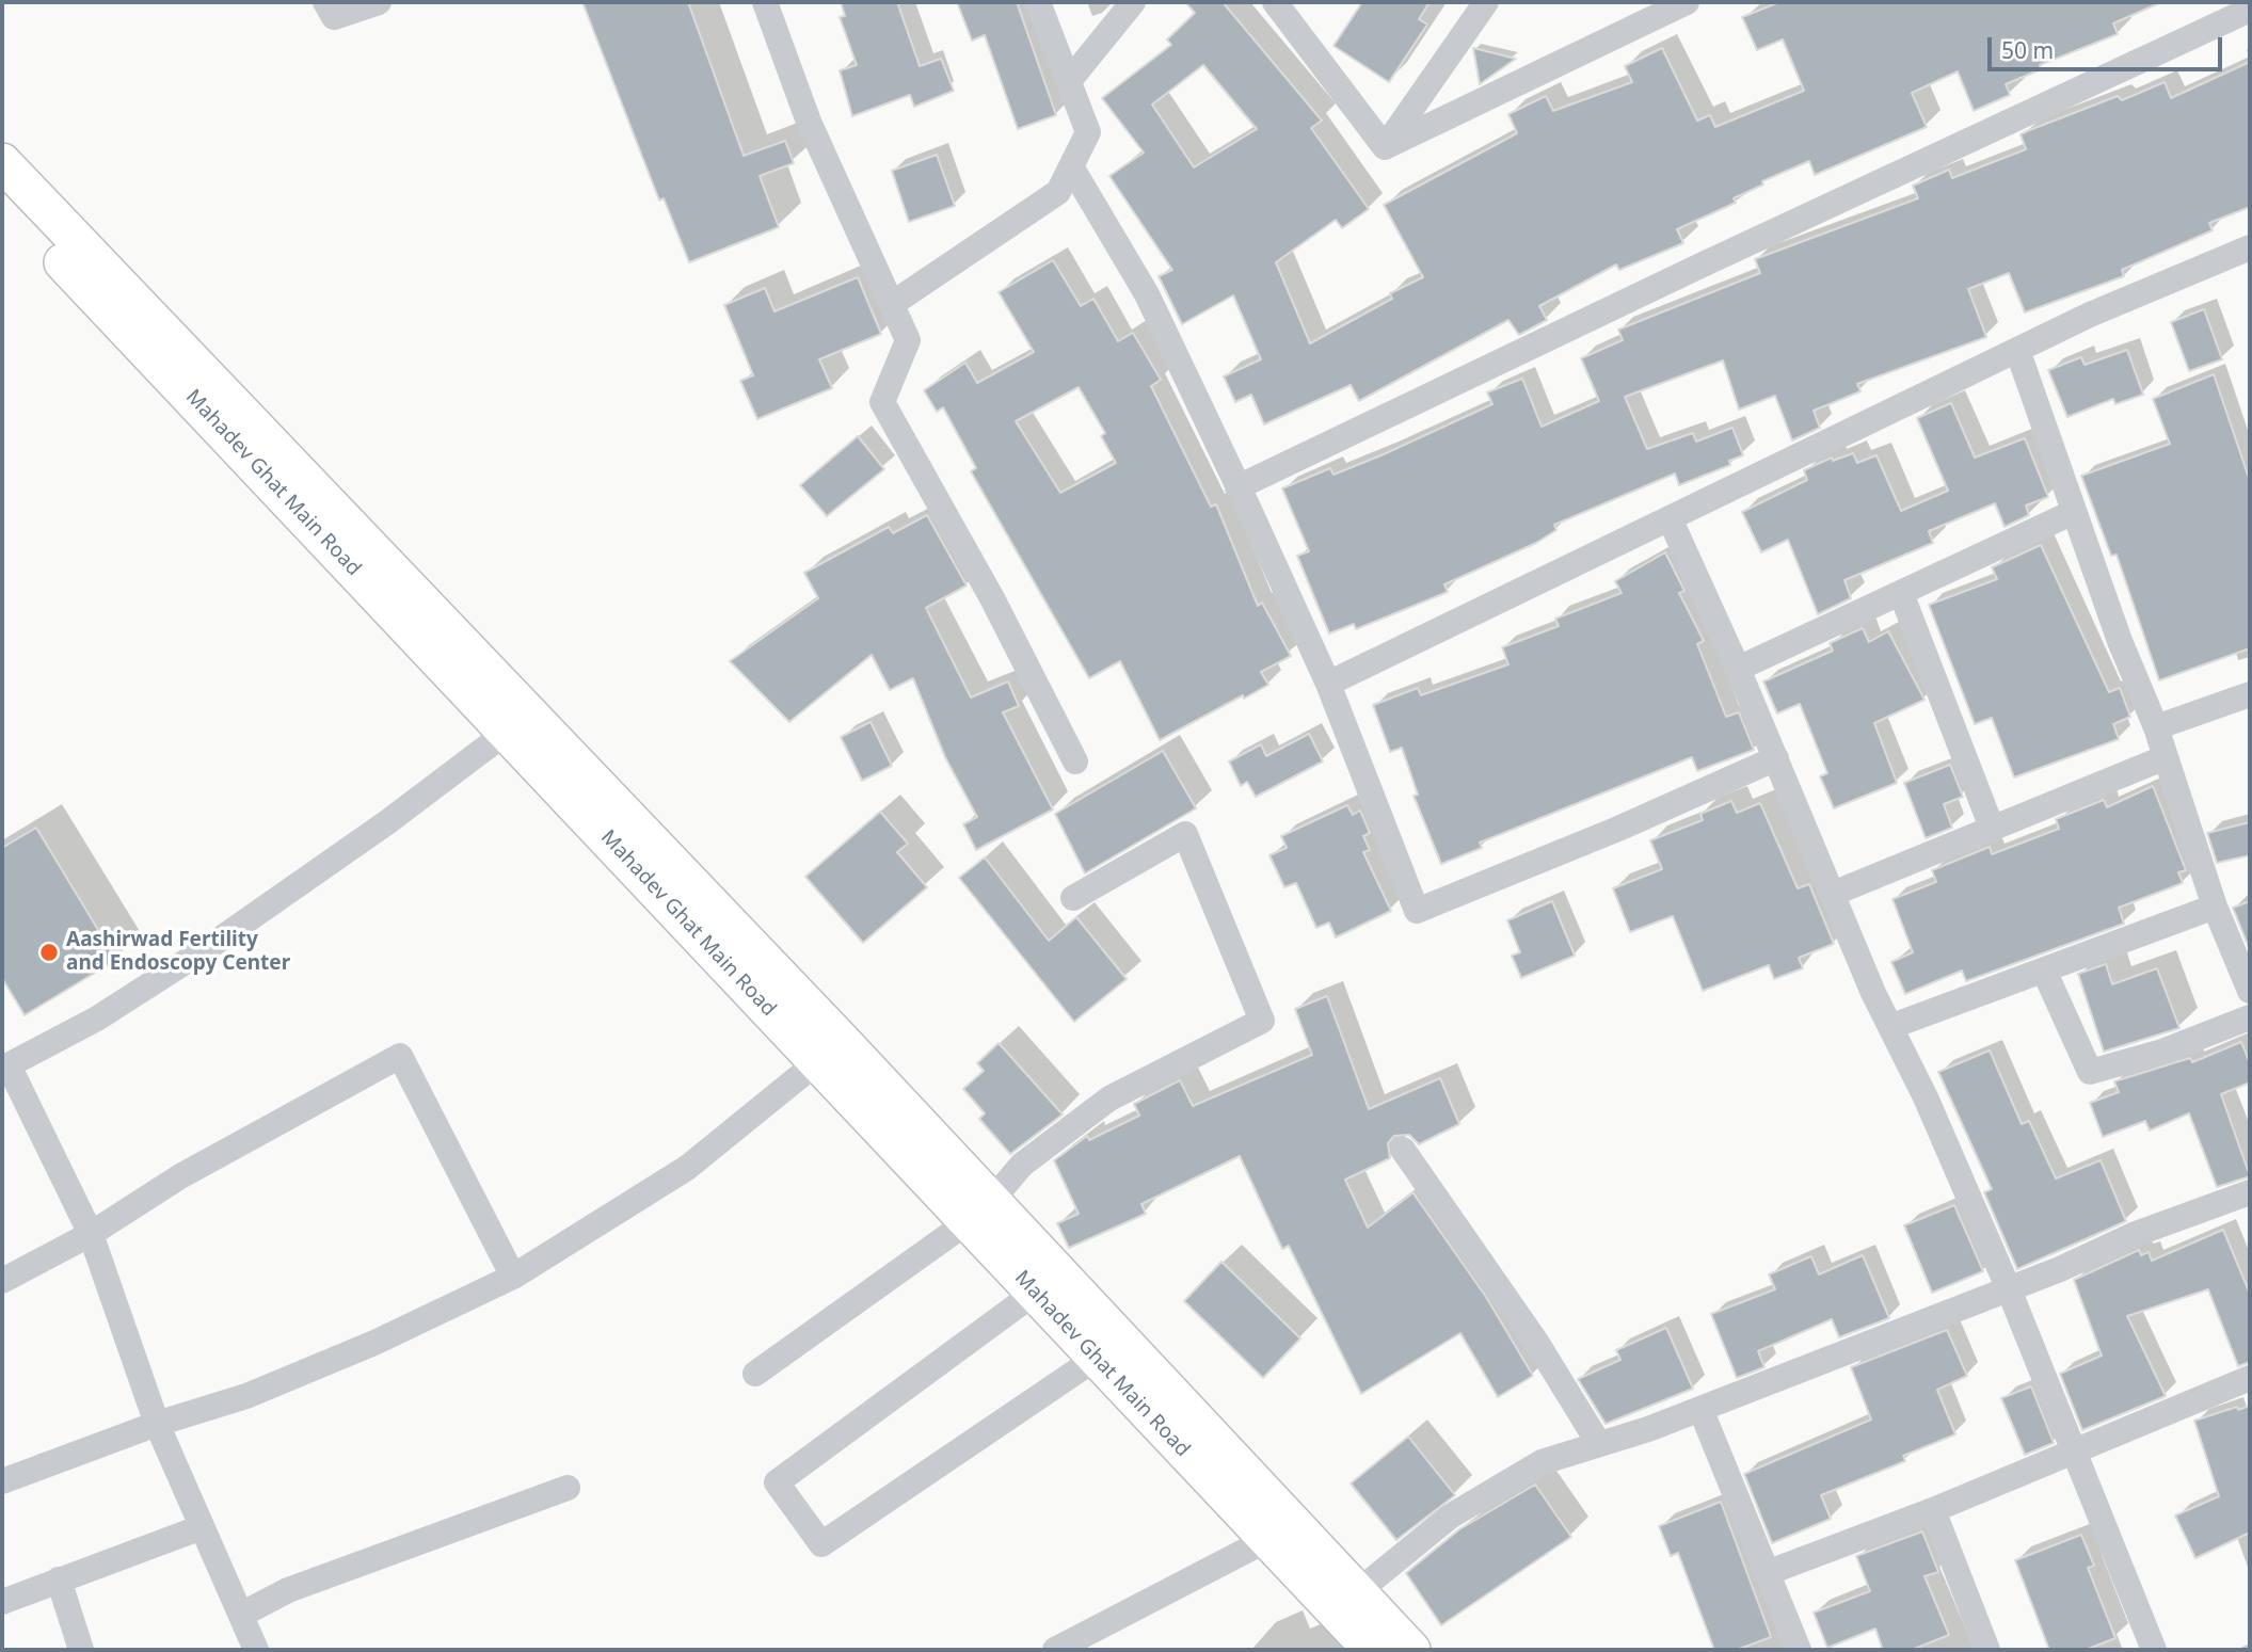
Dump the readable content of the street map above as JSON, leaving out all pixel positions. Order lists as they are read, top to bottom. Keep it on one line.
{"streets":{"street":["Mahadev Ghat Main Road"]},"places":["Aashirwad Fertility and Endoscopy Center"],"scale_bar":"50 m"}
